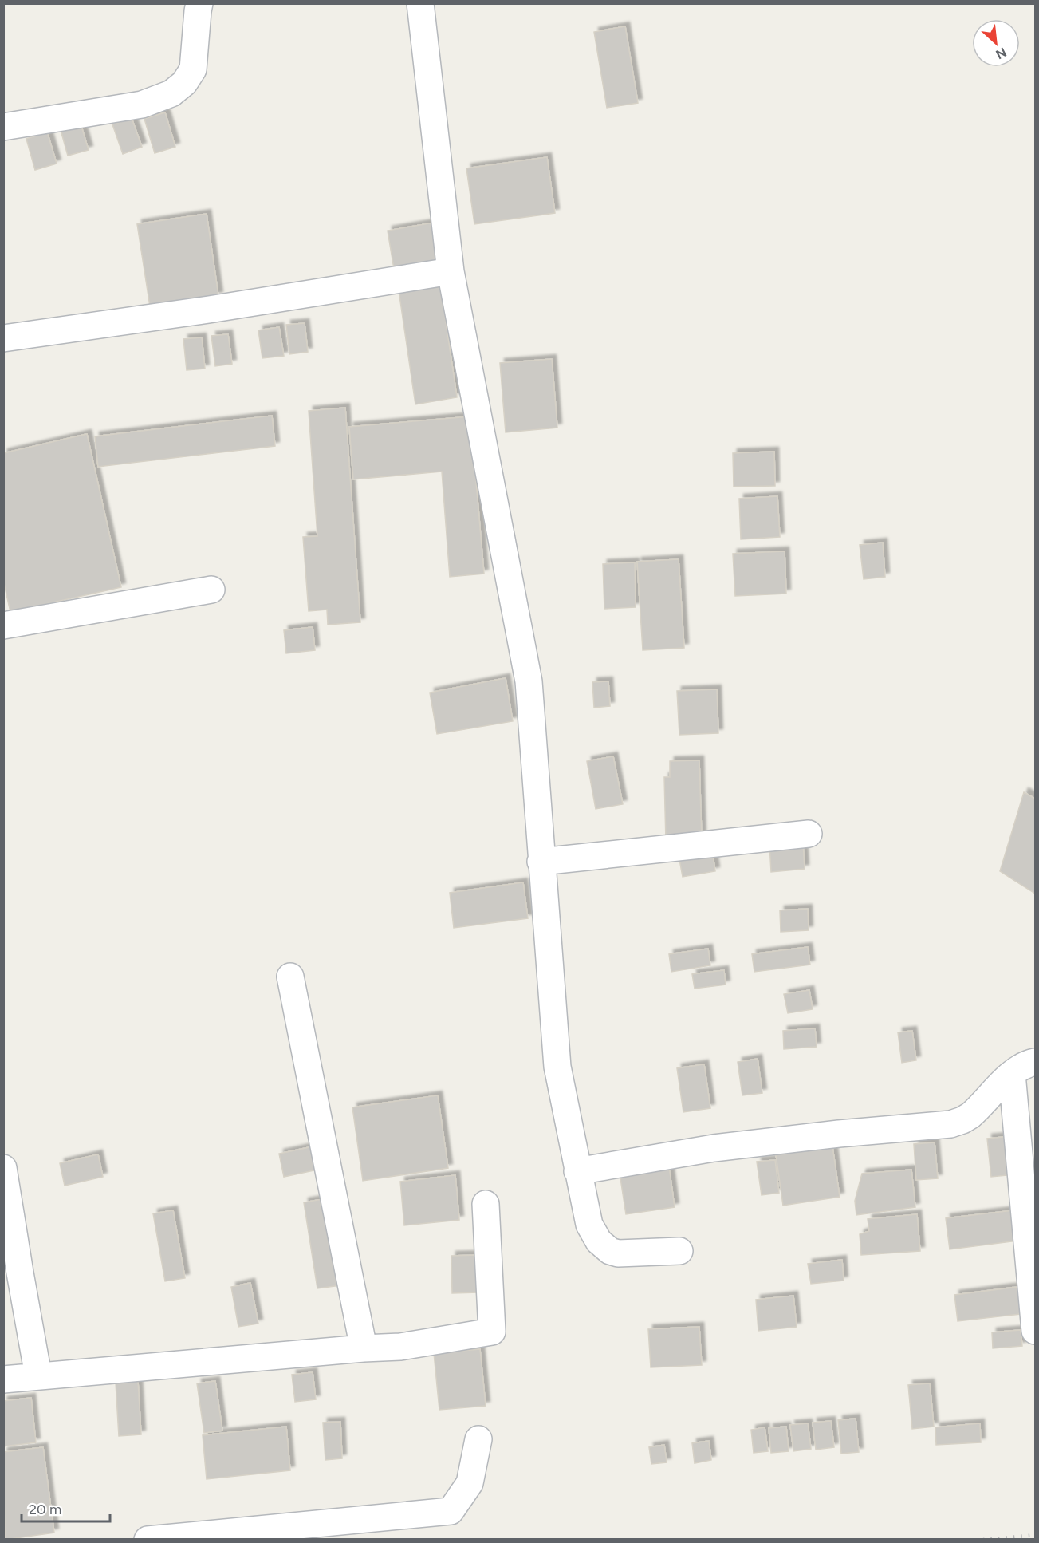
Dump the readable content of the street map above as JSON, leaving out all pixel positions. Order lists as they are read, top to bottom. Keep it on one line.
{"scale_bar":"20 m","north":"bottom right"}
